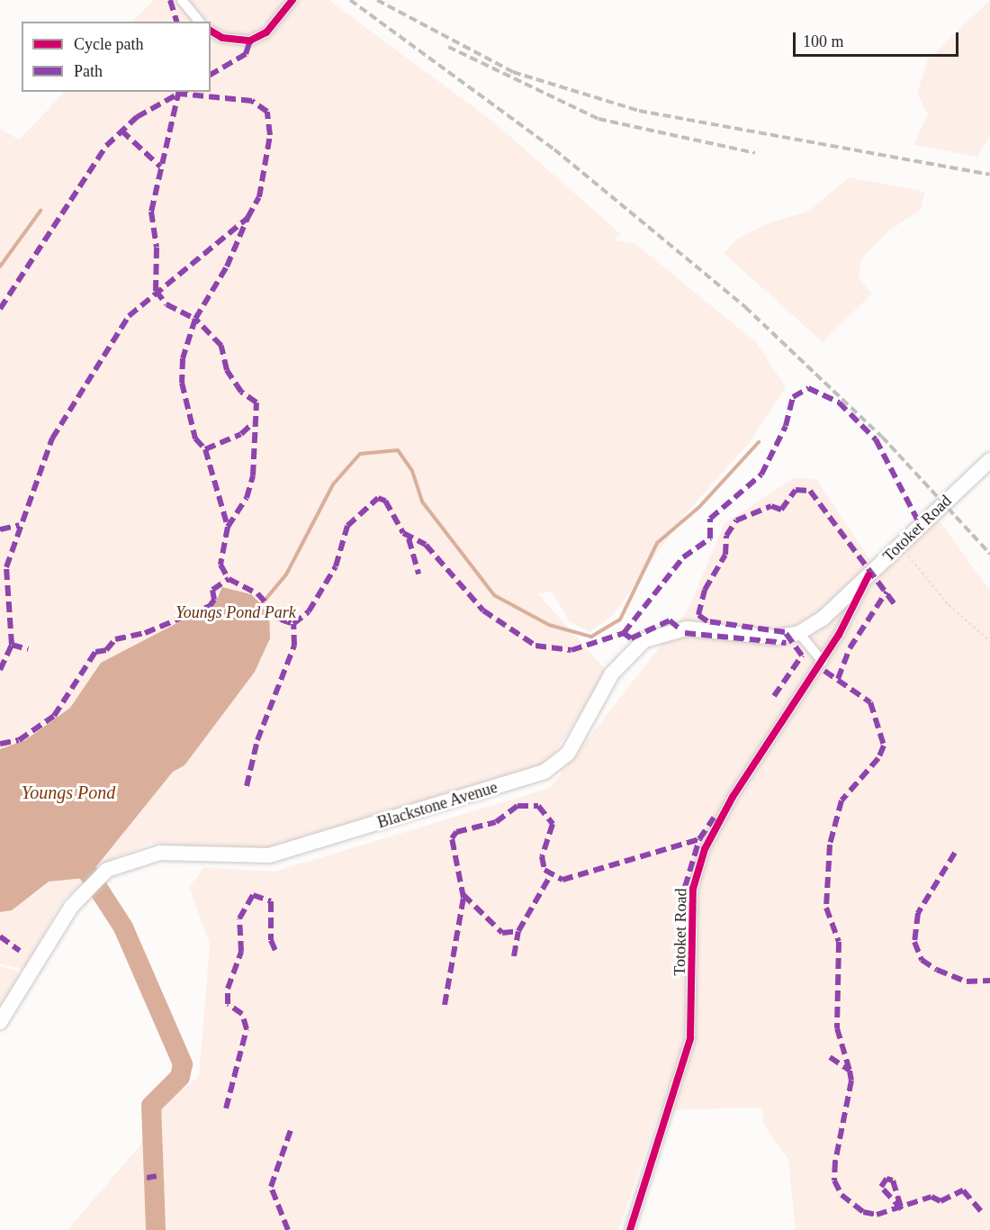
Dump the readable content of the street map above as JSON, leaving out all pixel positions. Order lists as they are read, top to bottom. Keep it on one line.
{"streets":{"main road":["Totoket Road","Blackstone Avenue"]},"water":["Youngs Pond"],"parks":["Youngs Pond Park"],"legend":["Cycle path","Path"],"scale_bar":"100 m"}
